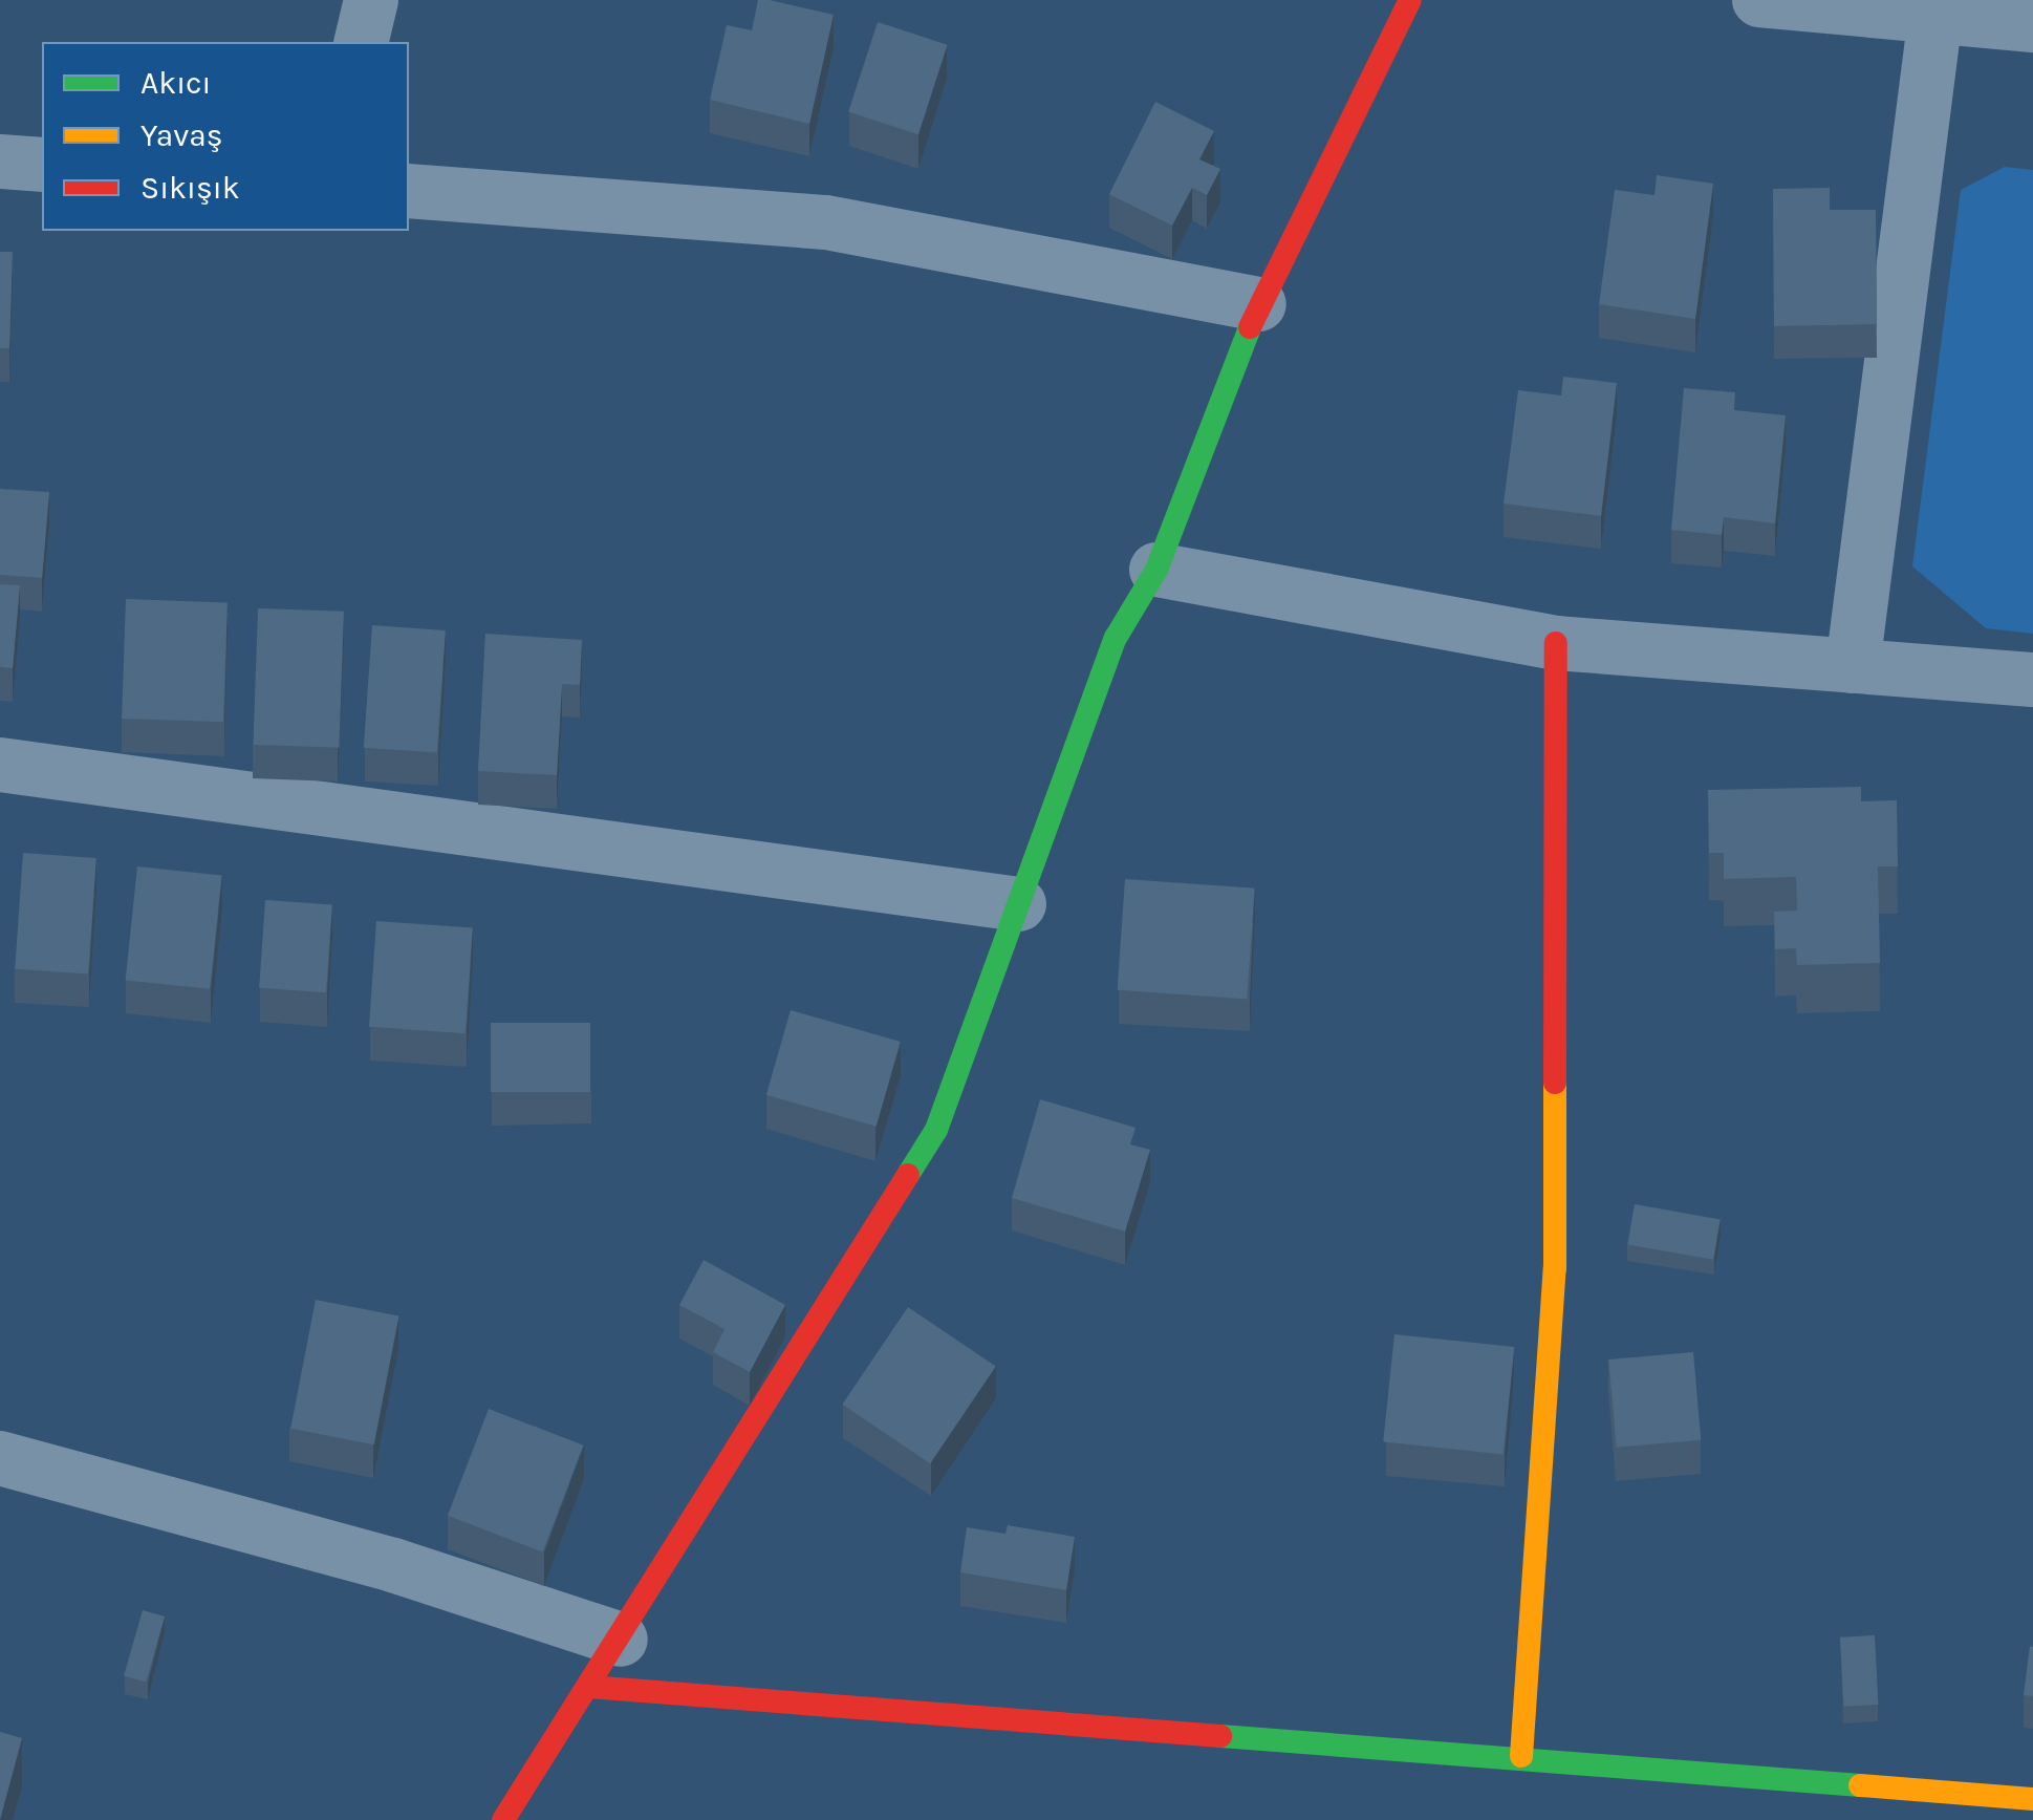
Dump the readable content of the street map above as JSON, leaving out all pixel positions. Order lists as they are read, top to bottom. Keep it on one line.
{"legend":["Akıcı","Yavaş","Sıkışık"]}
